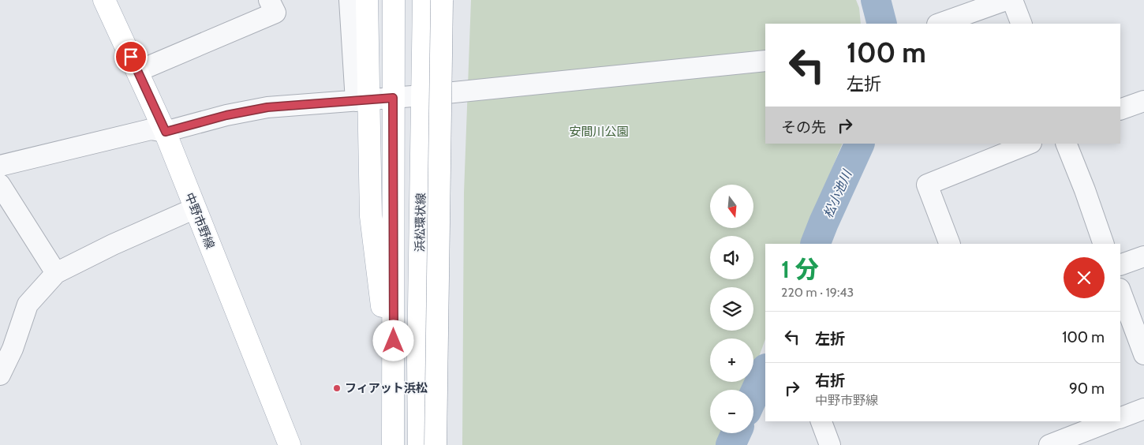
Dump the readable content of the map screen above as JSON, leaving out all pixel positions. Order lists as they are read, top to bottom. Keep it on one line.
{"streets":{"main road":["中野市野線","浜松環状線"]},"water":["松小池川"],"parks":["安間川公園"],"places":["フィアット浜松"],"north":"bottom","page":{"turn":["100 m","左折"],"then":"その先","map_buttons":["+","−"],"heading":["1 分","220 m · 19:43"],"list":[{"name":"左折","value":"100 m"},{"name":"右折","note":"中野市野線","value":"90 m"}]}}
